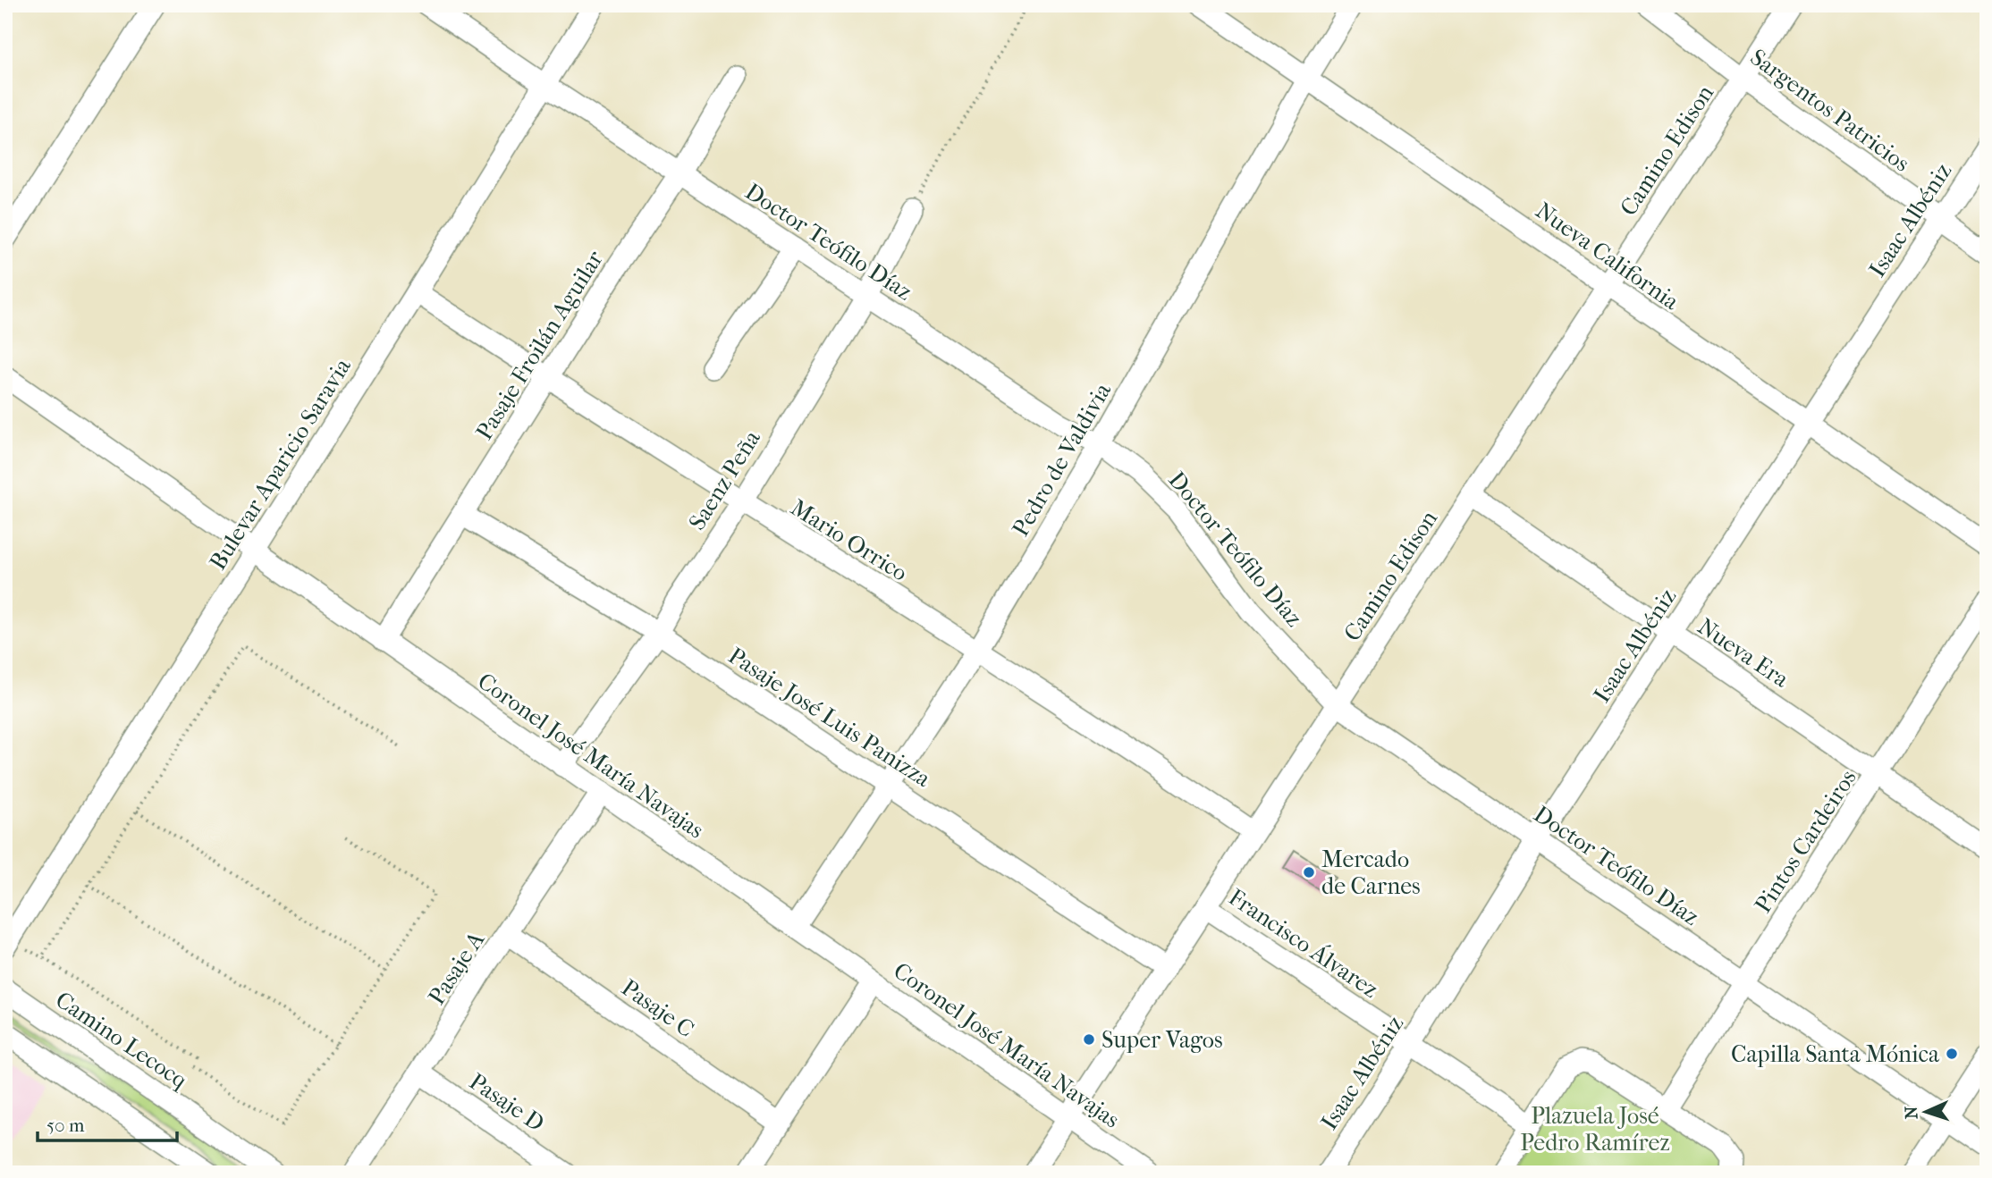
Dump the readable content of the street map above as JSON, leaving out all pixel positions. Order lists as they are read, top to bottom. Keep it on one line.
{"streets":{"street":["Sargentos Patricios","Camino Edison","Isaac Albéniz","Doctor Teófilo Díaz","Nueva California","Pasaje Froilán Aguilar","Pedro de Valdivia","Bulevar Aparicio Saravia","Saenz Peña","Mario Orrico","Nueva Era","Pasaje José Luis Panizza","Coronel José María Navajas","Pintos Cardeiros","Francisco Álvarez","Pasaje A","Pasaje C","Camino Lecocq","Pasaje D"]},"crossings":[["Sargentos Patricios","Camino Edison"],["Sargentos Patricios","Isaac Albéniz"],["Camino Edison","Doctor Teófilo Díaz"],["Camino Edison","Nueva California"],["Camino Edison","Mario Orrico"],["Camino Edison","Nueva Era"],["Camino Edison","Pasaje José Luis Panizza"],["Camino Edison","Coronel José María Navajas"],["Camino Edison","Francisco Álvarez"],["Isaac Albéniz","Doctor Teófilo Díaz"],["Isaac Albéniz","Nueva California"],["Isaac Albéniz","Nueva Era"],["Isaac Albéniz","Francisco Álvarez"],["Doctor Teófilo Díaz","Pasaje Froilán Aguilar"],["Doctor Teófilo Díaz","Pedro de Valdivia"],["Doctor Teófilo Díaz","Bulevar Aparicio Saravia"],["Doctor Teófilo Díaz","Saenz Peña"],["Doctor Teófilo Díaz","Pintos Cardeiros"],["Nueva California","Pedro de Valdivia"],["Pasaje Froilán Aguilar","Mario Orrico"],["Pasaje Froilán Aguilar","Pasaje José Luis Panizza"],["Pasaje Froilán Aguilar","Coronel José María Navajas"],["Pedro de Valdivia","Mario Orrico"],["Pedro de Valdivia","Pasaje José Luis Panizza"],["Pedro de Valdivia","Coronel José María Navajas"],["Bulevar Aparicio Saravia","Mario Orrico"],["Bulevar Aparicio Saravia","Coronel José María Navajas"],["Saenz Peña","Mario Orrico"],["Saenz Peña","Pasaje José Luis Panizza"],["Saenz Peña","Coronel José María Navajas"],["Nueva Era","Pintos Cardeiros"],["Coronel José María Navajas","Pasaje A"],["Pasaje A","Pasaje C"],["Pasaje A","Pasaje D"]],"parks":["Plazuela José Pedro Ramírez"],"places":["Mercado de Carnes","Super Vagos","Capilla Santa Mónica"],"scale_bar":"50 m","north":"left"}
